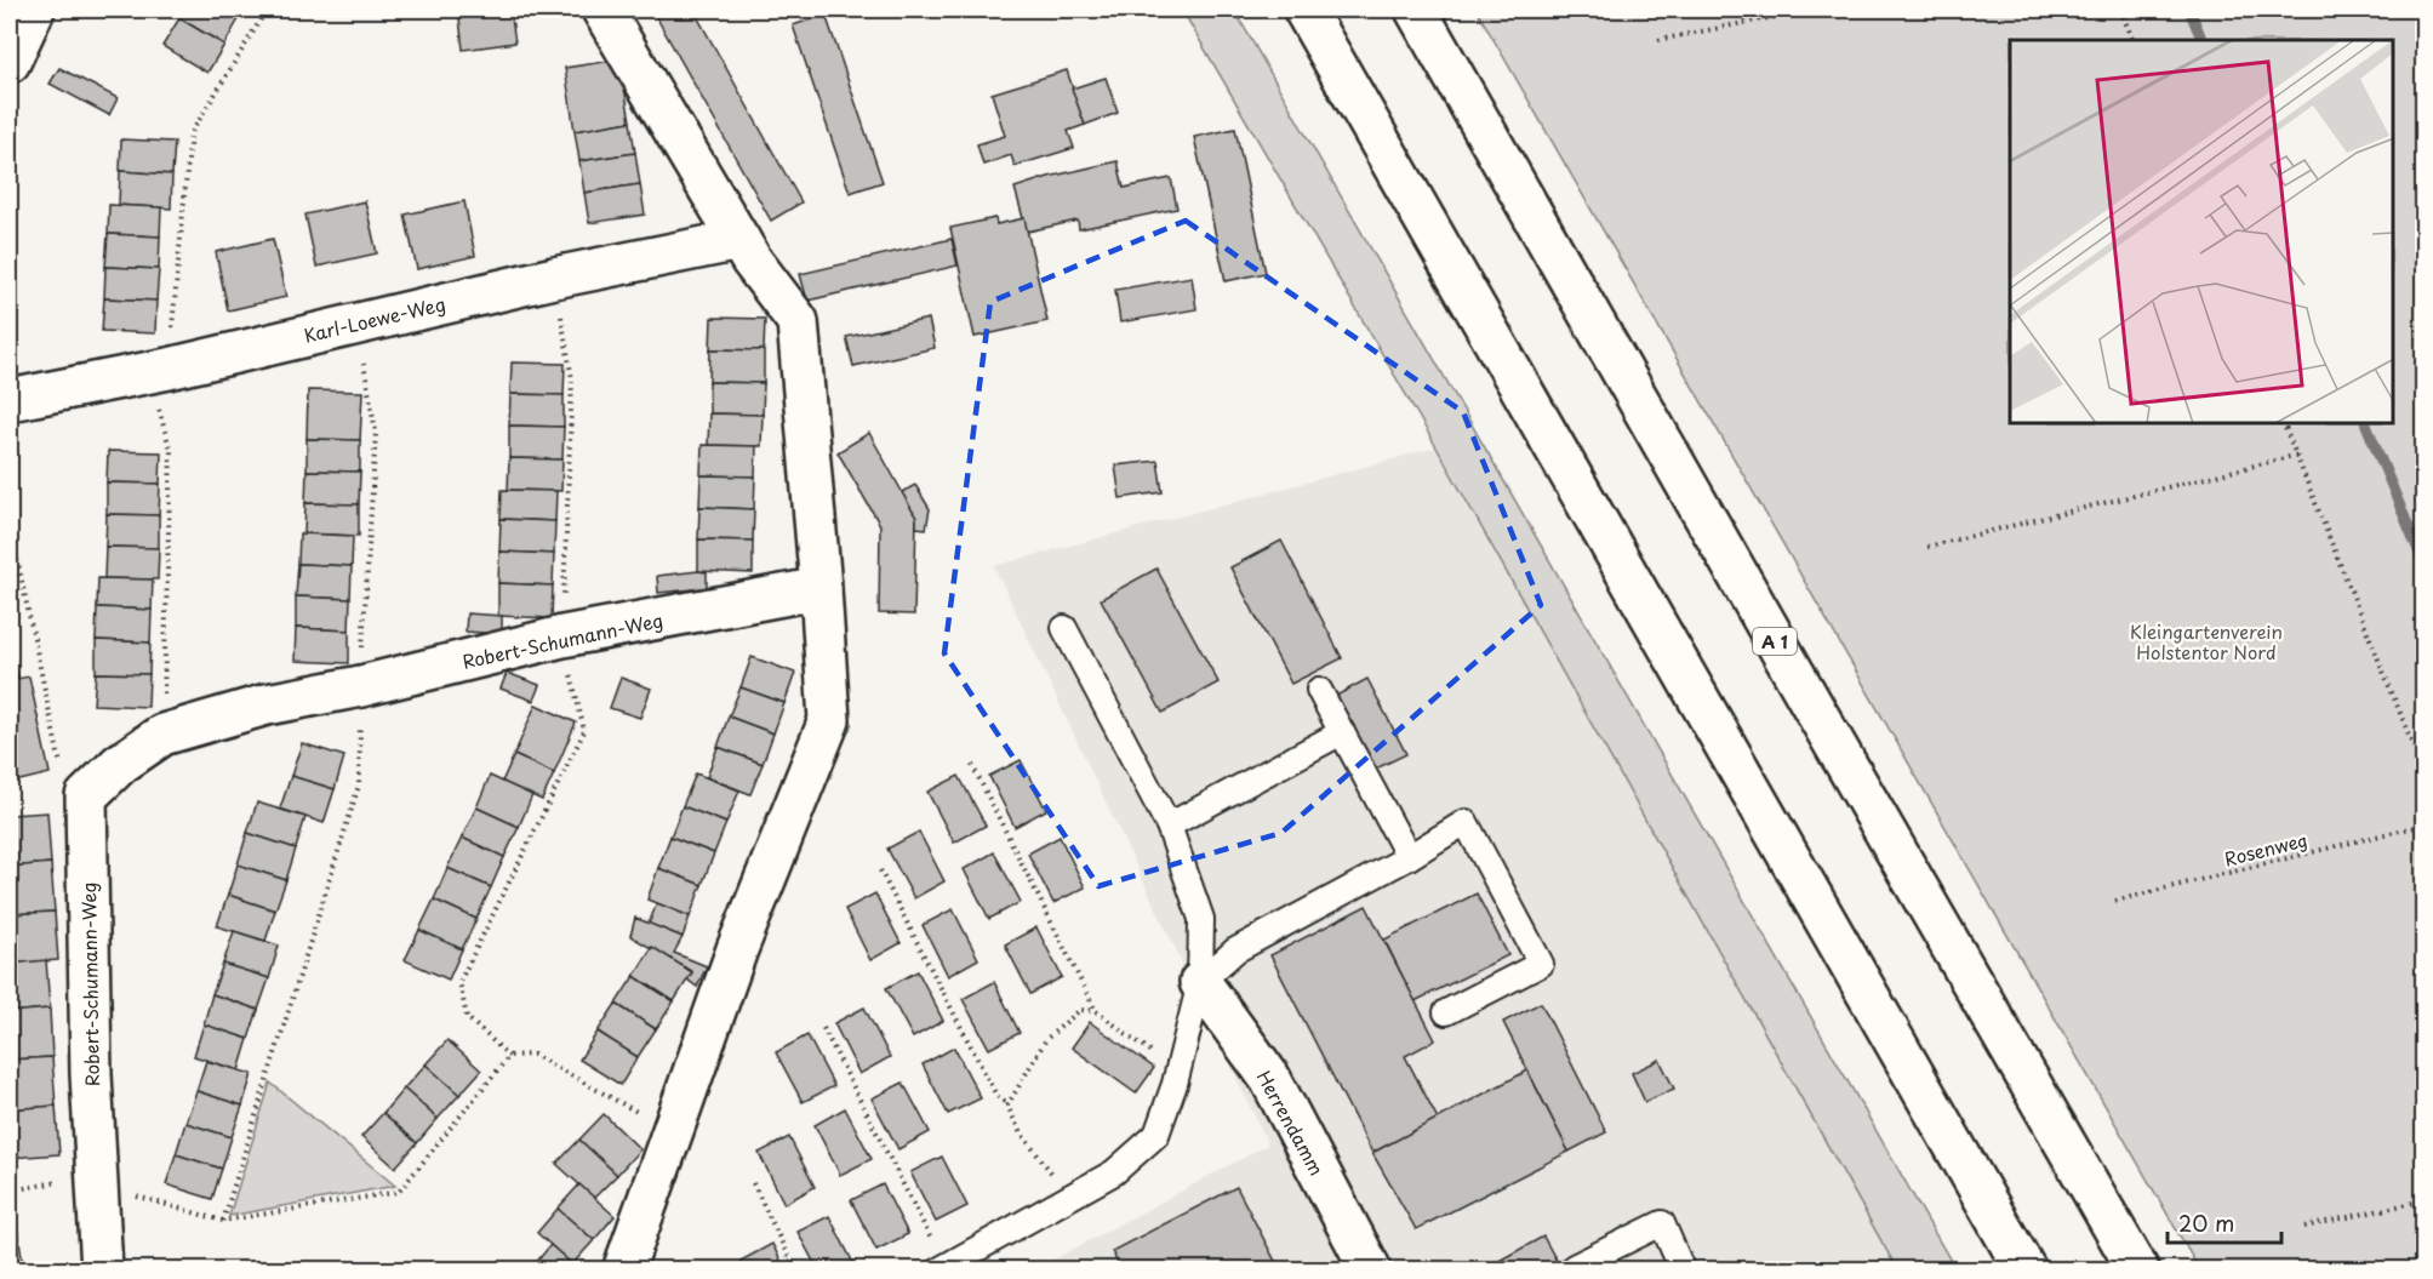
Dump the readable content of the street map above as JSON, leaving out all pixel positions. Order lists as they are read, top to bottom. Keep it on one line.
{"streets":{"main road":["Karl-Loewe-Weg","Robert-Schumann-Weg","A 1","Herrendamm"],"path":["Rosenweg"]},"parks":["Kleingartenverein Holstentor Nord"],"scale_bar":"20 m"}
